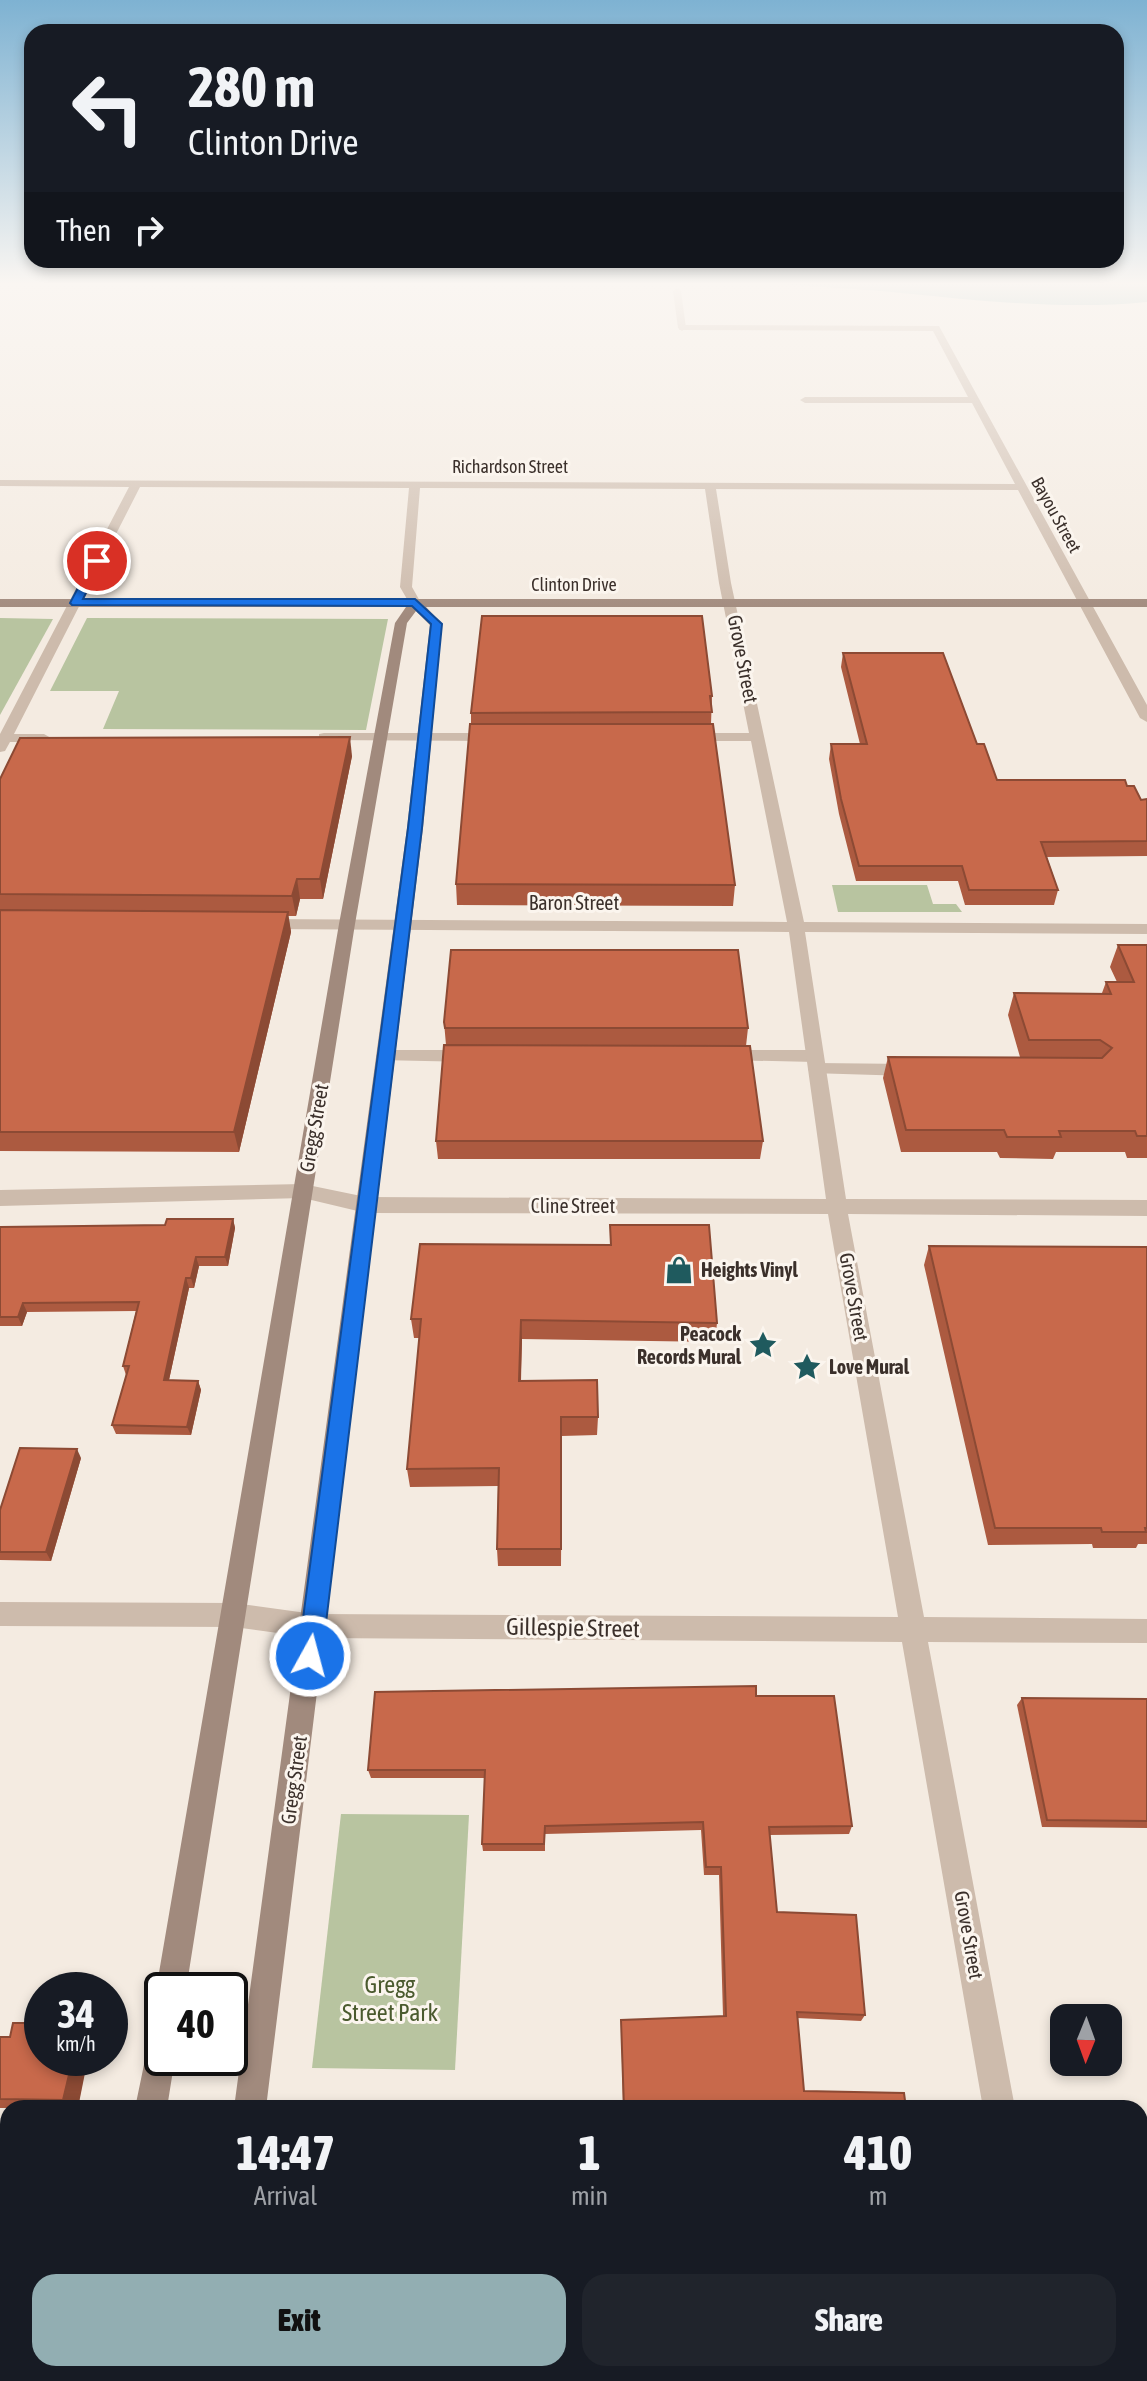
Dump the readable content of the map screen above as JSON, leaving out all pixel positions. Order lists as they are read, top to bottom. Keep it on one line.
{"streets":{"street":["Richardson Street","Bayou Street","Clinton Drive","Grove Street","Baron Street","Gregg Street","Cline Street","Gillespie Street"]},"crossings":[["Richardson Street","Bayou Street"],["Richardson Street","Grove Street"],["Richardson Street","Gregg Street"],["Bayou Street","Clinton Drive"],["Clinton Drive","Grove Street"],["Clinton Drive","Gregg Street"],["Grove Street","Baron Street"],["Grove Street","Cline Street"],["Grove Street","Gillespie Street"],["Baron Street","Gregg Street"],["Gregg Street","Cline Street"],["Gregg Street","Gillespie Street"]],"parks":["Gregg Street Park"],"places":{"shop":["Heights Vinyl"],"place":["Peacock Records Mural","Love Mural"]},"north":"bottom","page":{"turn":["280 m","Clinton Drive"],"then":"Then","speed":"34 km/h","limit":"40","eta":["14:47","Arrival","1","min","410","m"],"buttons":["Exit","Share"]}}
